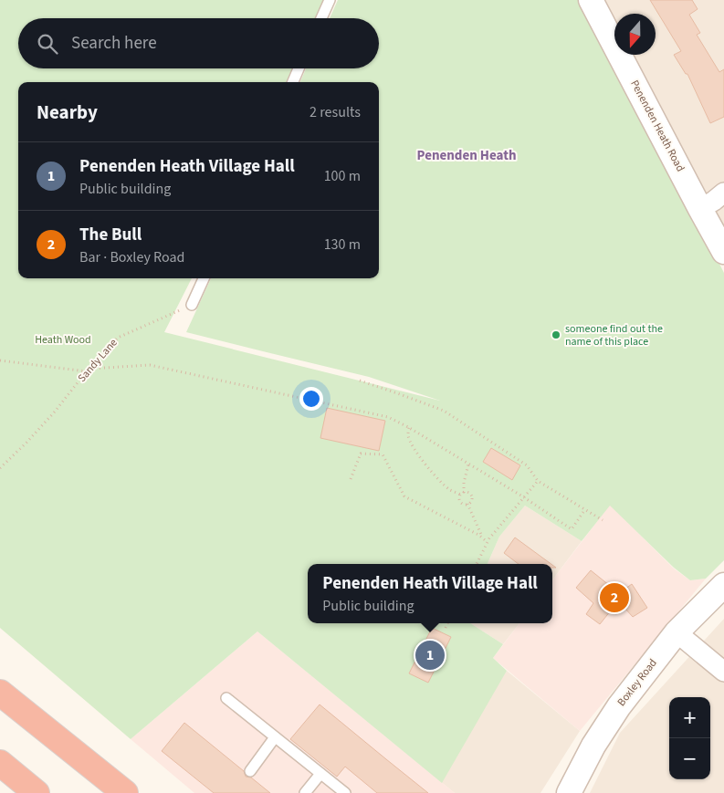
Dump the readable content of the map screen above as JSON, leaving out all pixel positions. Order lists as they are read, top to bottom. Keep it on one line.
{"streets":{"street":["Penenden Heath Road","Boxley Road"],"path":["Sandy Lane"]},"districts":["Penenden Heath"],"parks":["Heath Wood"],"places":["someone find out the name of this place"],"north":"bottom","page":{"search":"Search here","heading":["Nearby","2 results"],"list":[{"mark":"1","name":"Penenden Heath Village Hall","note":"Public building","value":"100 m"},{"mark":"2","name":"The Bull","note":"Bar · Boxley Road","value":"130 m"}],"popup":["Penenden Heath Village Hall","Public building"],"pins":["2","1"],"map_buttons":["+","−"]}}
